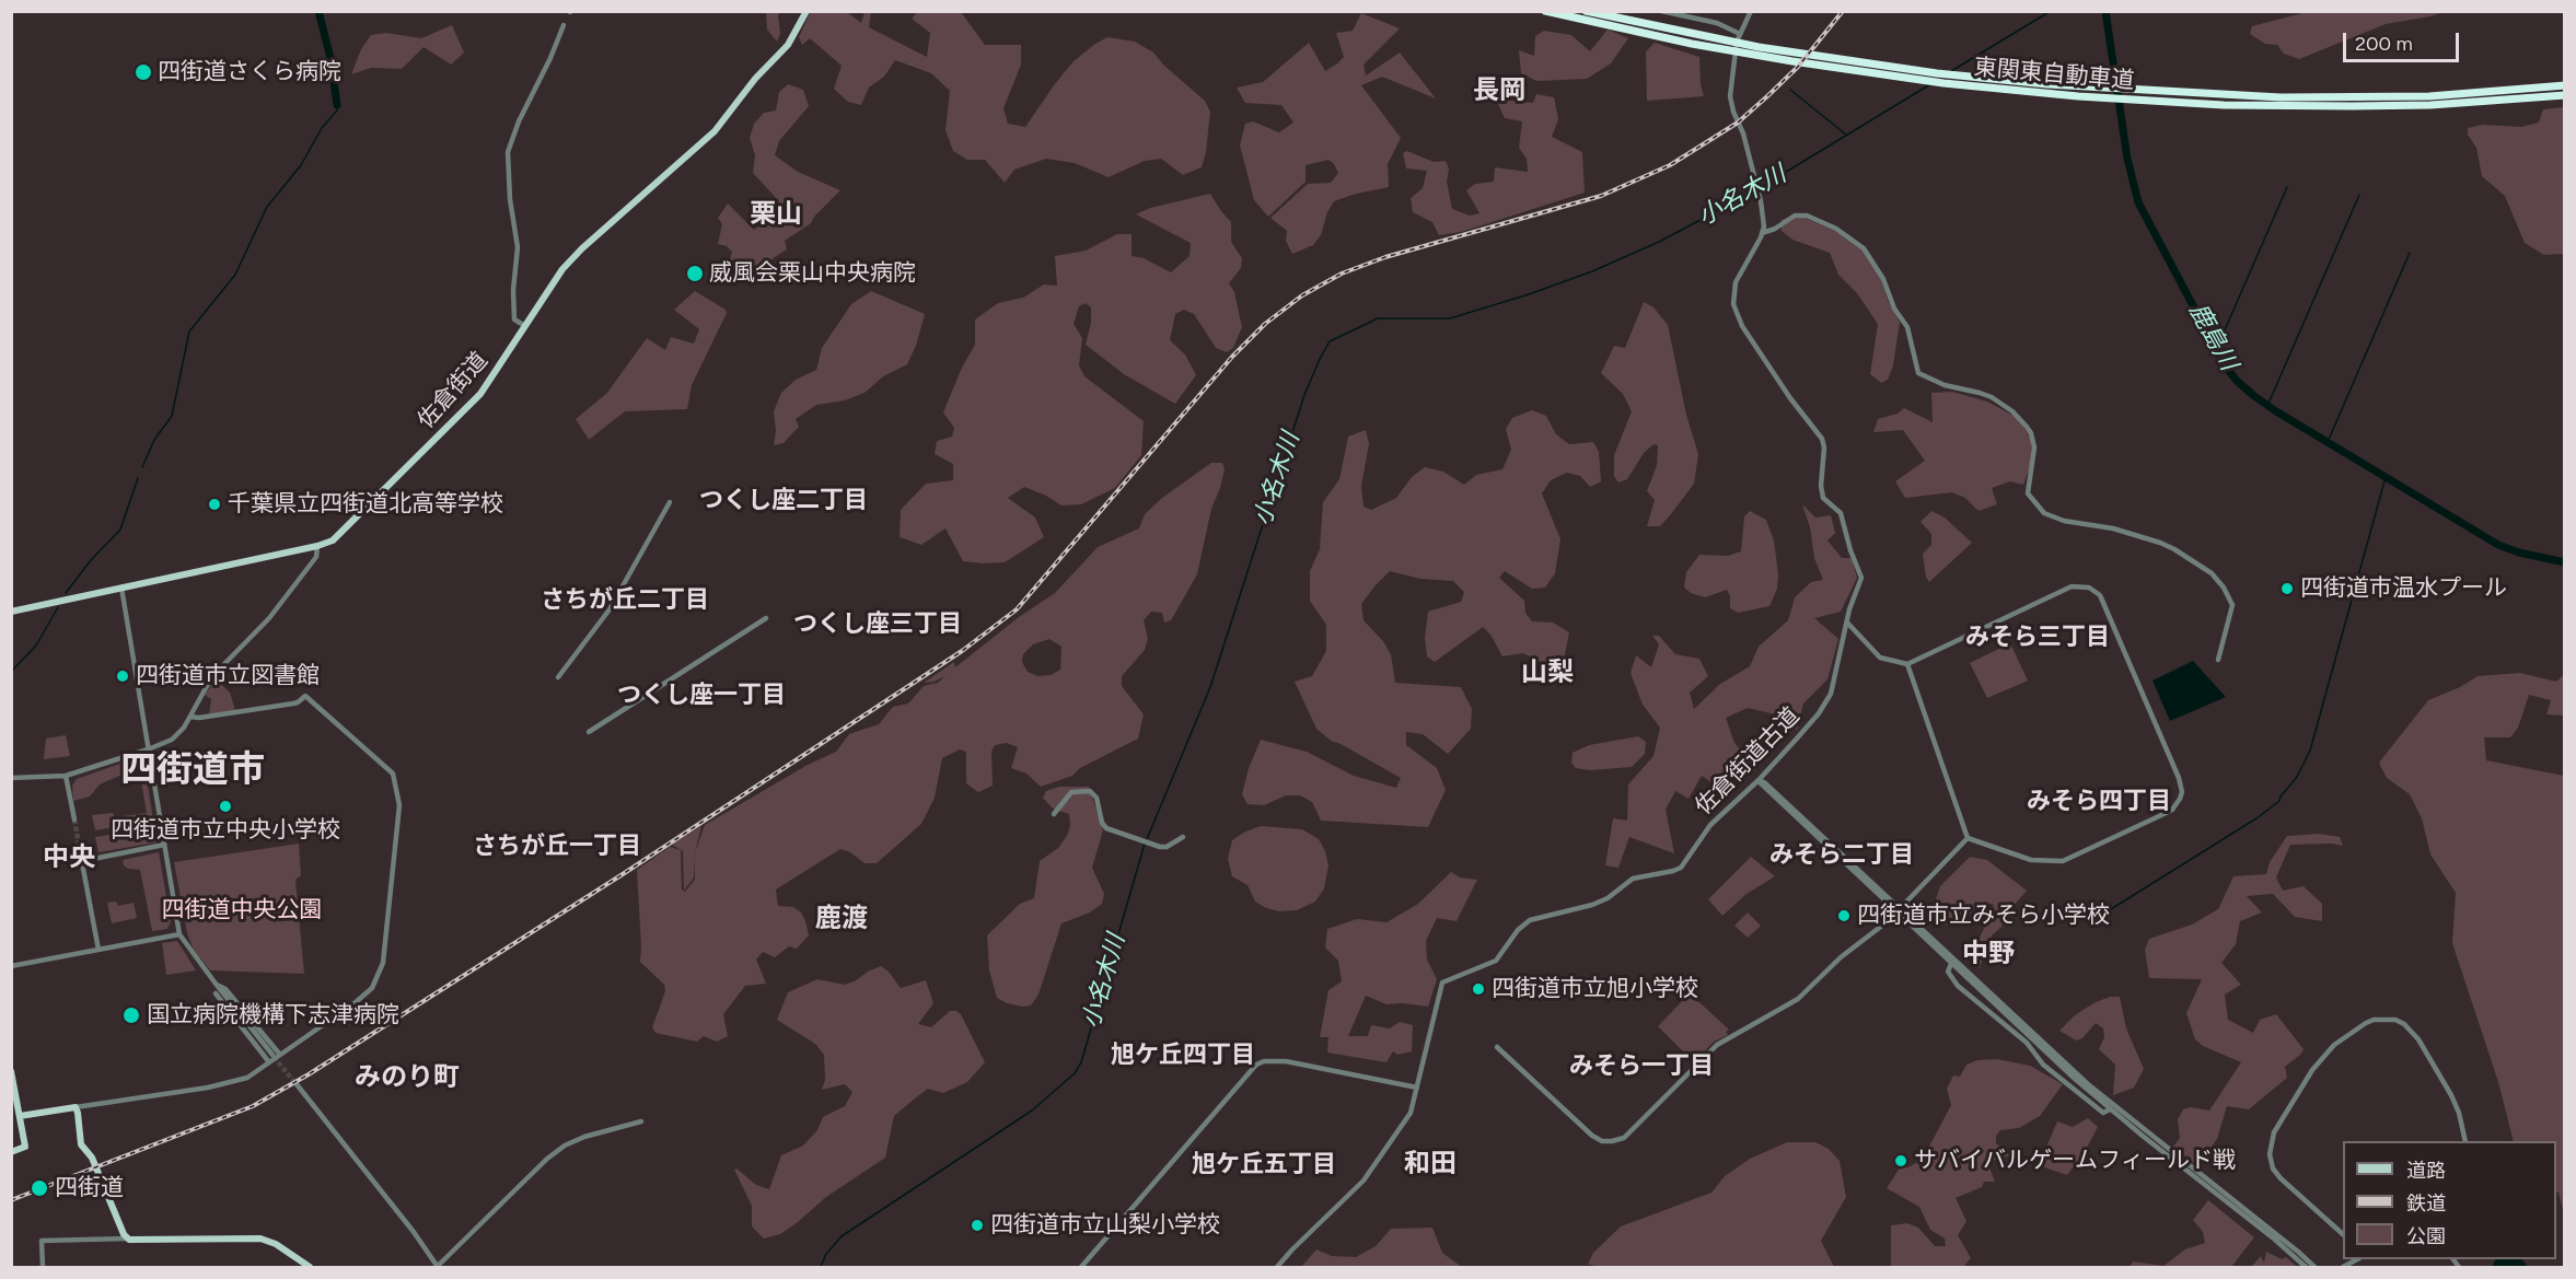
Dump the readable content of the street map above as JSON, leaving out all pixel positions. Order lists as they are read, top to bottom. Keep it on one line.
{"streets":{"highway":["東関東自動車道"],"main road":["佐倉街道"],"street":["佐倉街道古道"]},"districts":["長岡","栗山","つくし座二丁目","さちが丘二丁目","つくし座三丁目","みそら三丁目","山梨","つくし座一丁目","四街道市","みそら四丁目","さちが丘一丁目","みそら二丁目","中央","鹿渡","中野","旭ケ丘四丁目","みそら一丁目","みのり町","和田","旭ケ丘五丁目"],"water":["小名木川","鹿島川"],"parks":["四街道中央公園"],"places":["四街道さくら病院","威風会栗山中央病院","千葉県立四街道北高等学校","四街道市温水プール","四街道市立図書館","四街道市立中央小学校","四街道市立みそら小学校","四街道市立旭小学校","国立病院機構下志津病院","サバイバルゲームフィールド戦","四街道","四街道市立山梨小学校"],"legend":["道路","鉄道","公園"],"scale_bar":"200 m"}
